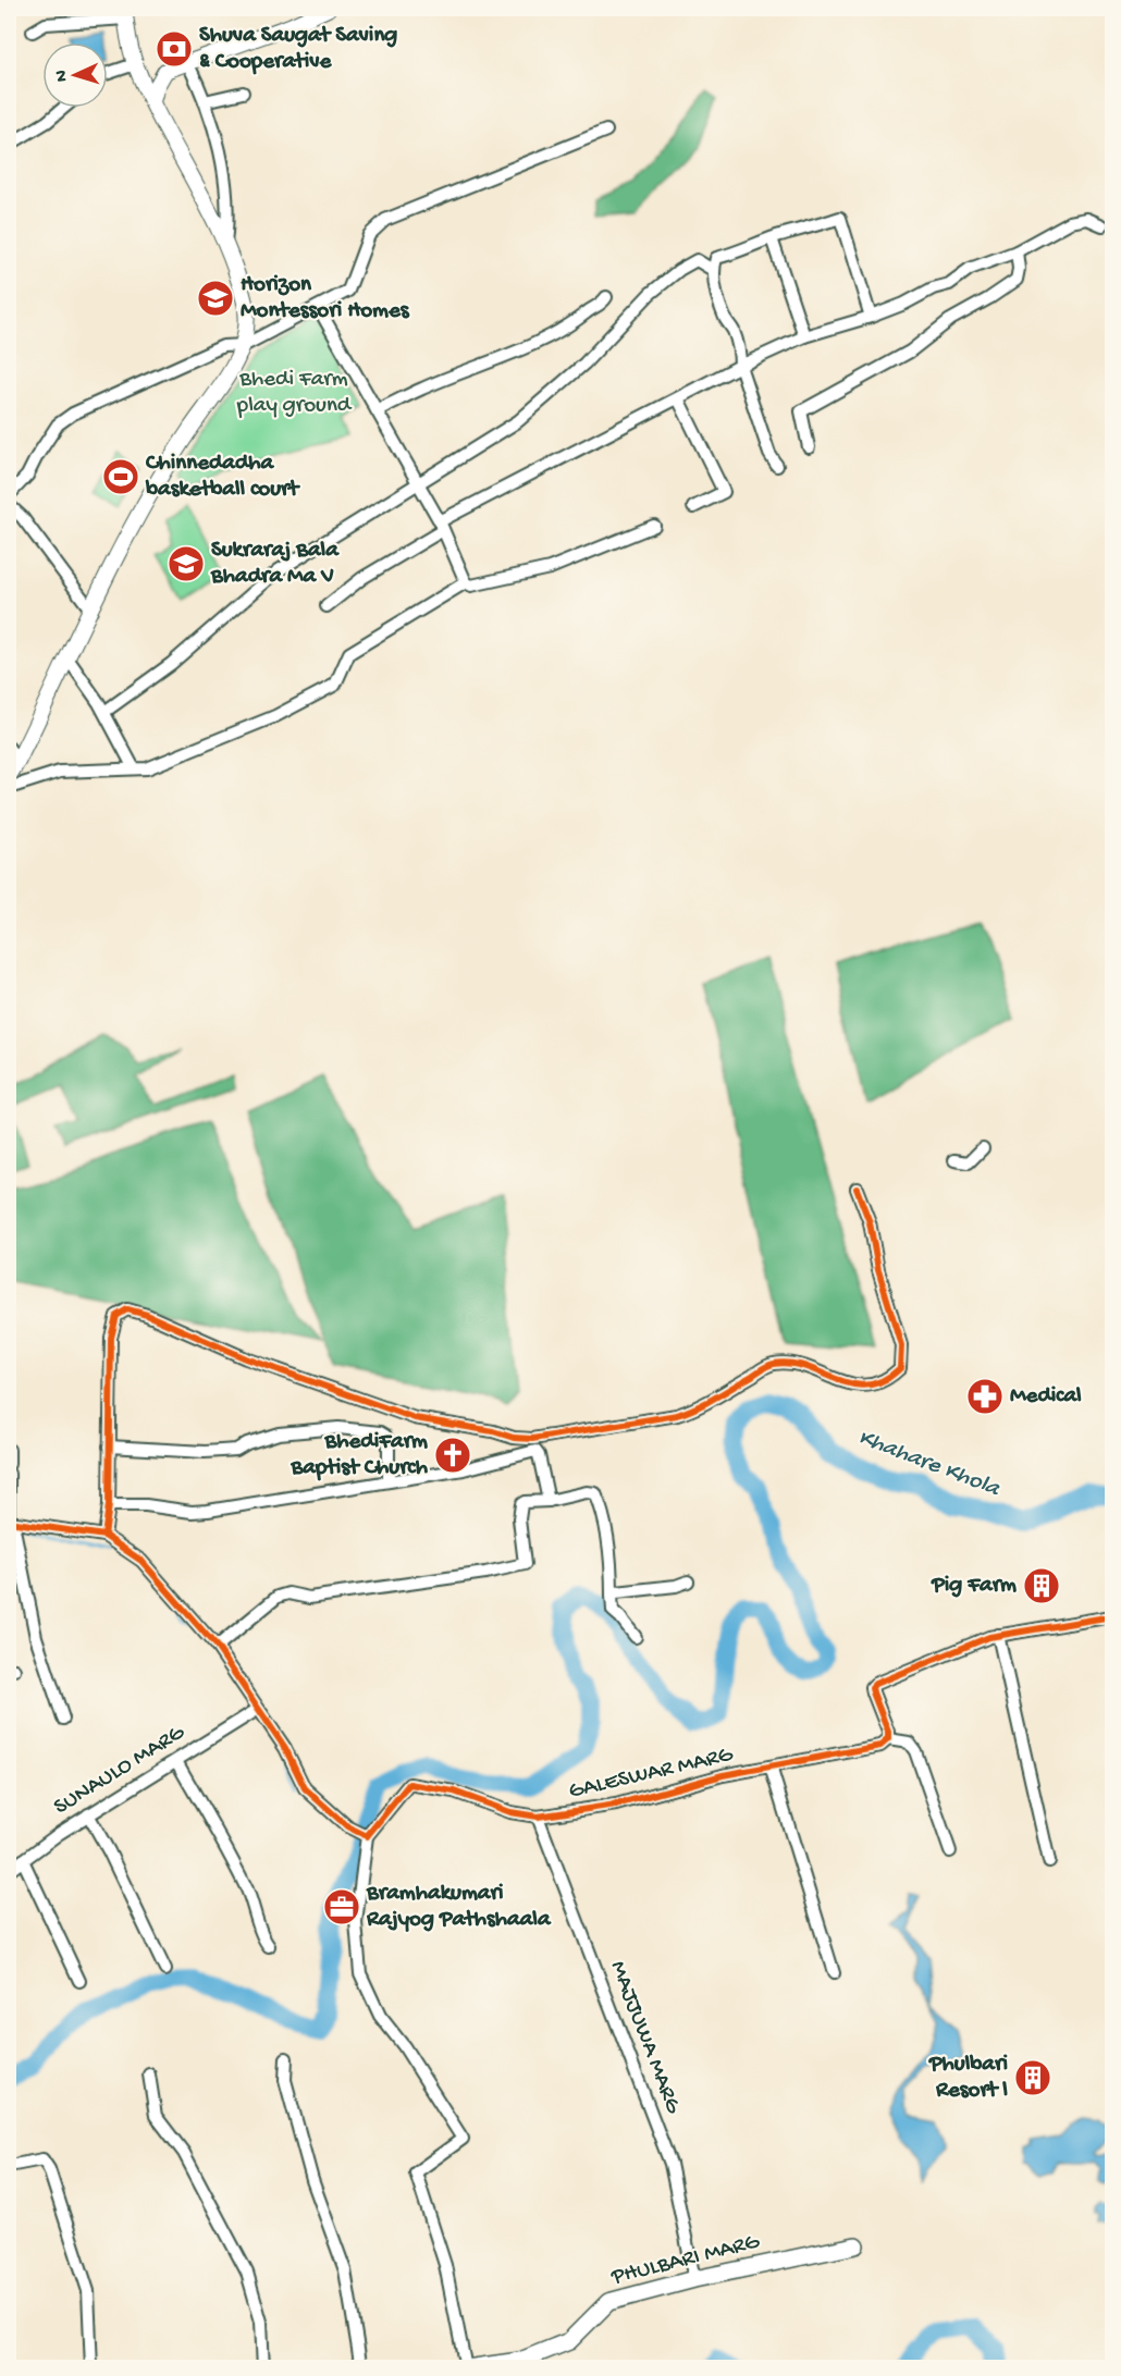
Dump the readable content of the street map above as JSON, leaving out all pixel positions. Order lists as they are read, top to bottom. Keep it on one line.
{"streets":{"main road":["PHULBARI MARG"],"street":["SUNAULO MARG","GALESWAR MARG","MAJJUWA MARG"]},"crossings":[["GALESWAR MARG","MAJJUWA MARG"],["MAJJUWA MARG","PHULBARI MARG"]],"water":["Khahare Khola"],"parks":["Bhedi Farm play ground"],"places":{"bank":["Shuva Saugat Saving & Cooperative"],"school or university":["Horizon Montessori Homes","Sukraraj Bala Bhadra Ma V"],"sports":["Chinnedadha basketball court"],"pharmacy":["Medical"],"church":["BhediFarm Baptist Church"],"building":["Pig Farm","Phulbari Resort l"],"office":["Bramhakumari Rajyog Pathshaala"]},"north":"left"}
